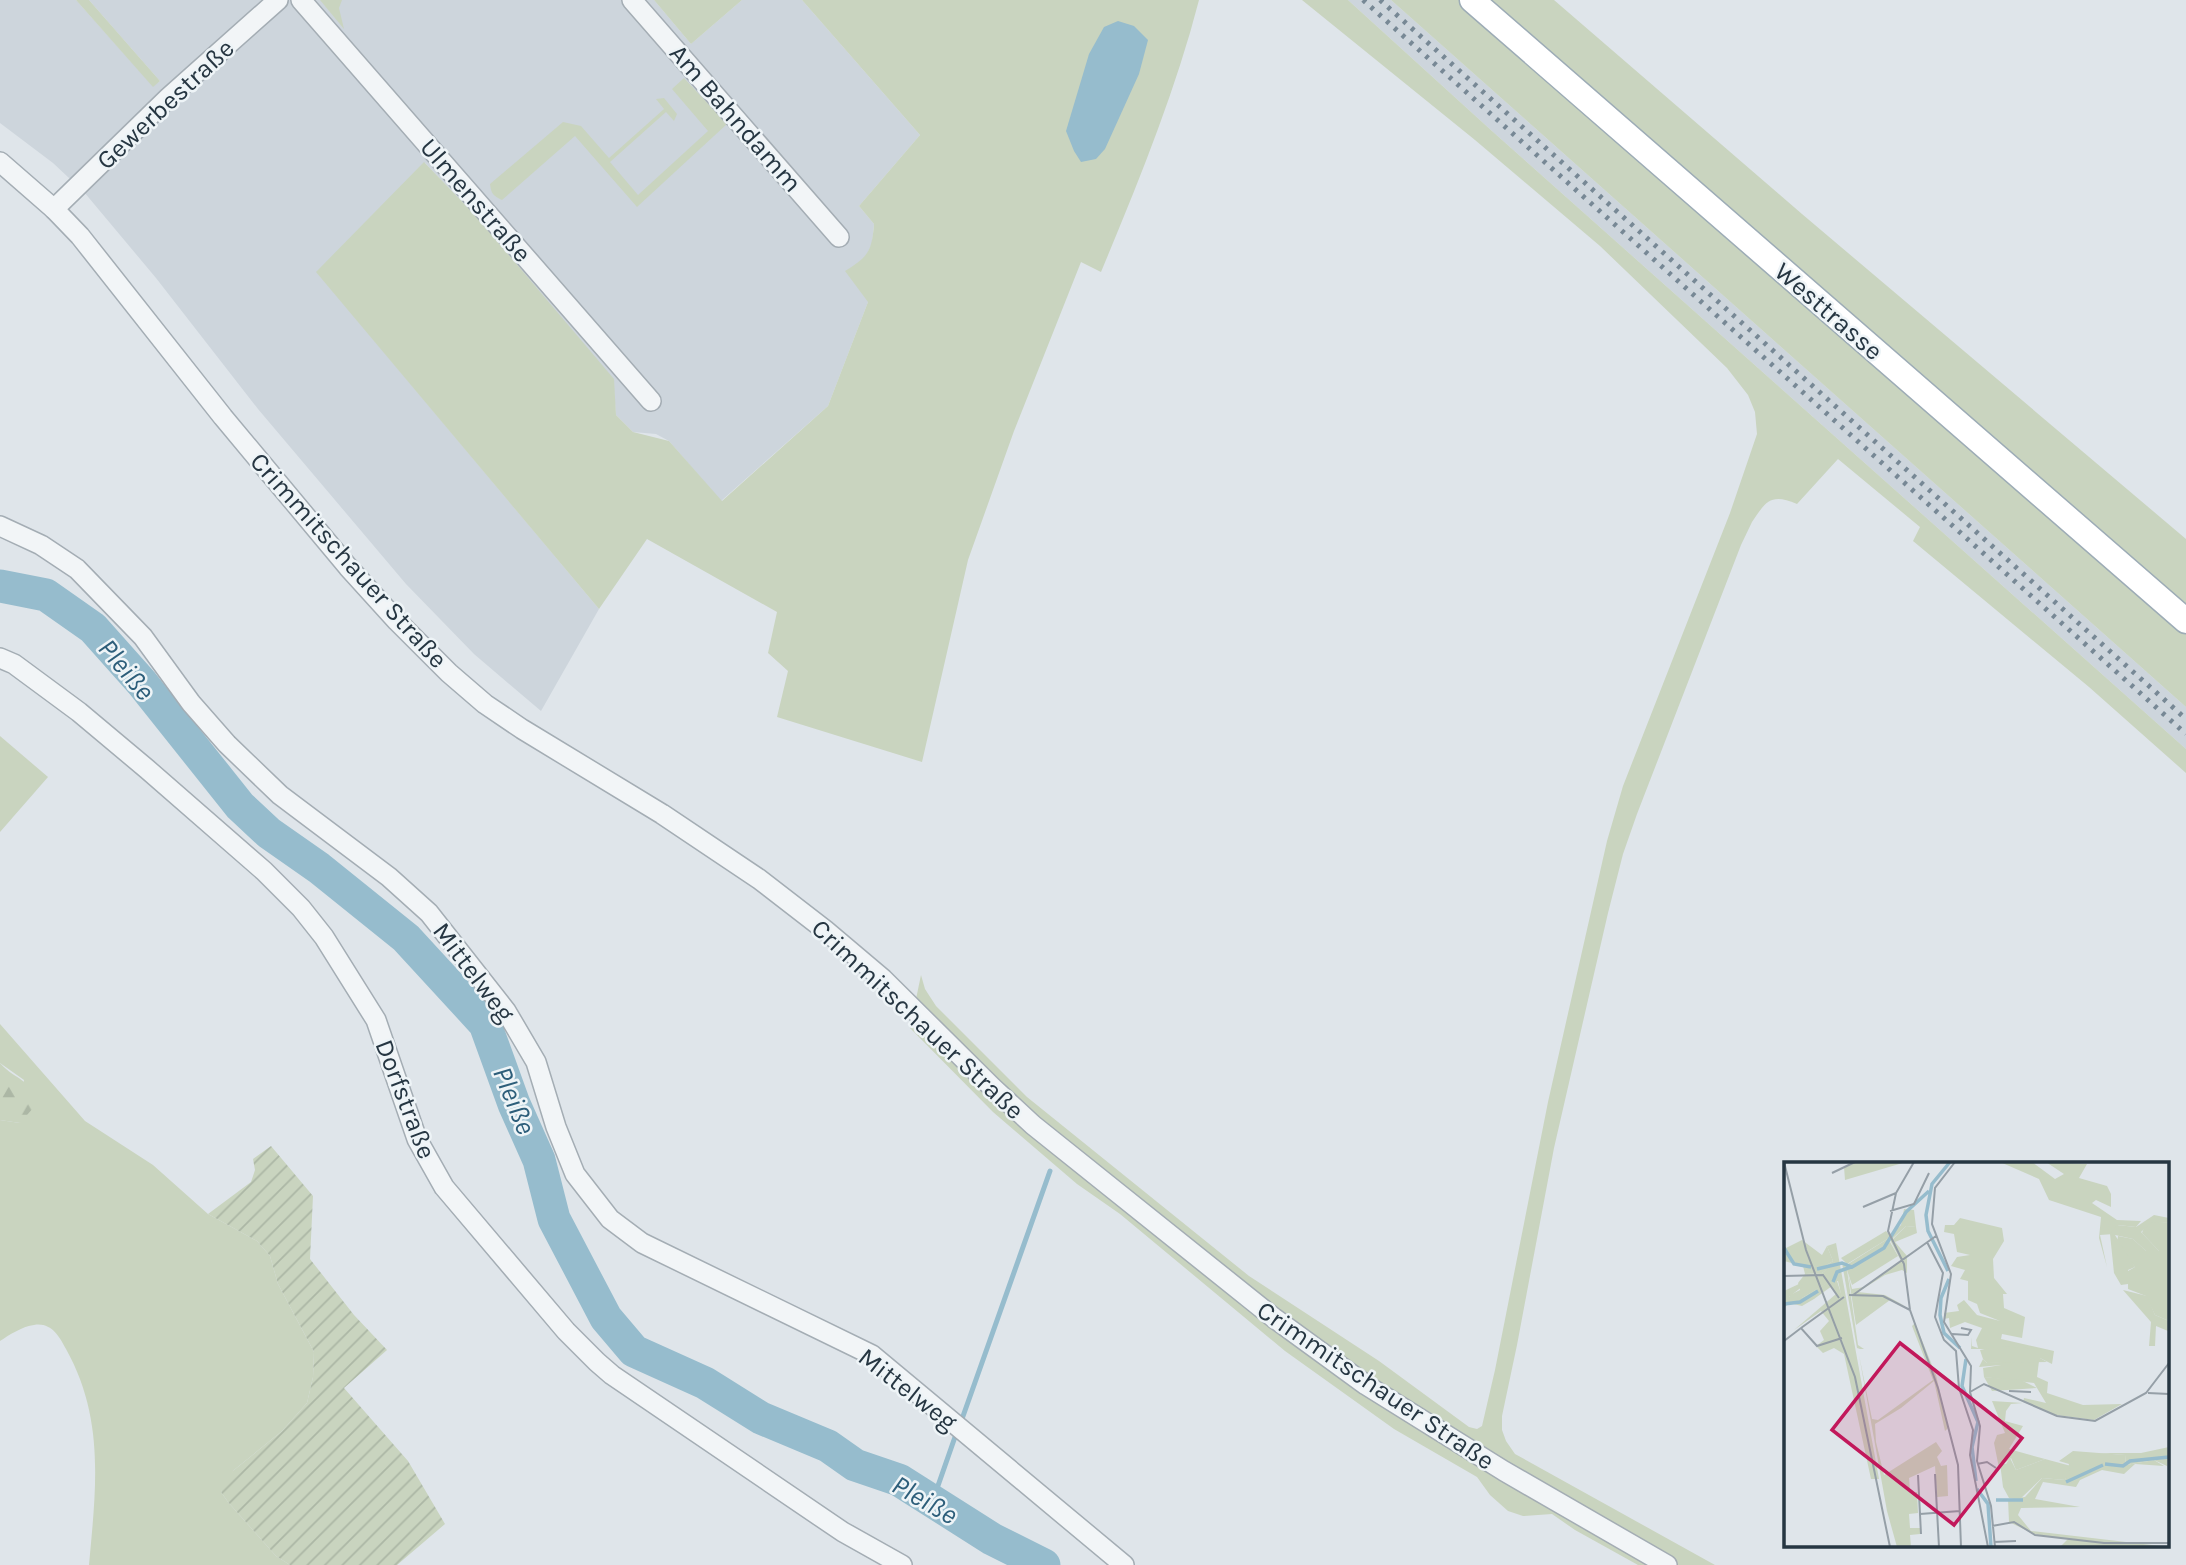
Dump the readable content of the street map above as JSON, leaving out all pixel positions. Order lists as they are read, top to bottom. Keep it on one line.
{"streets":{"main road":["Westtrasse"],"street":["Gewerbestraße","Am Bahndamm","Ulmenstraße","Crimmitschauer Straße","Mittelweg","Dorfstraße"]},"crossings":[["Gewerbestraße","Crimmitschauer Straße"]],"water":["Pleiße"]}
